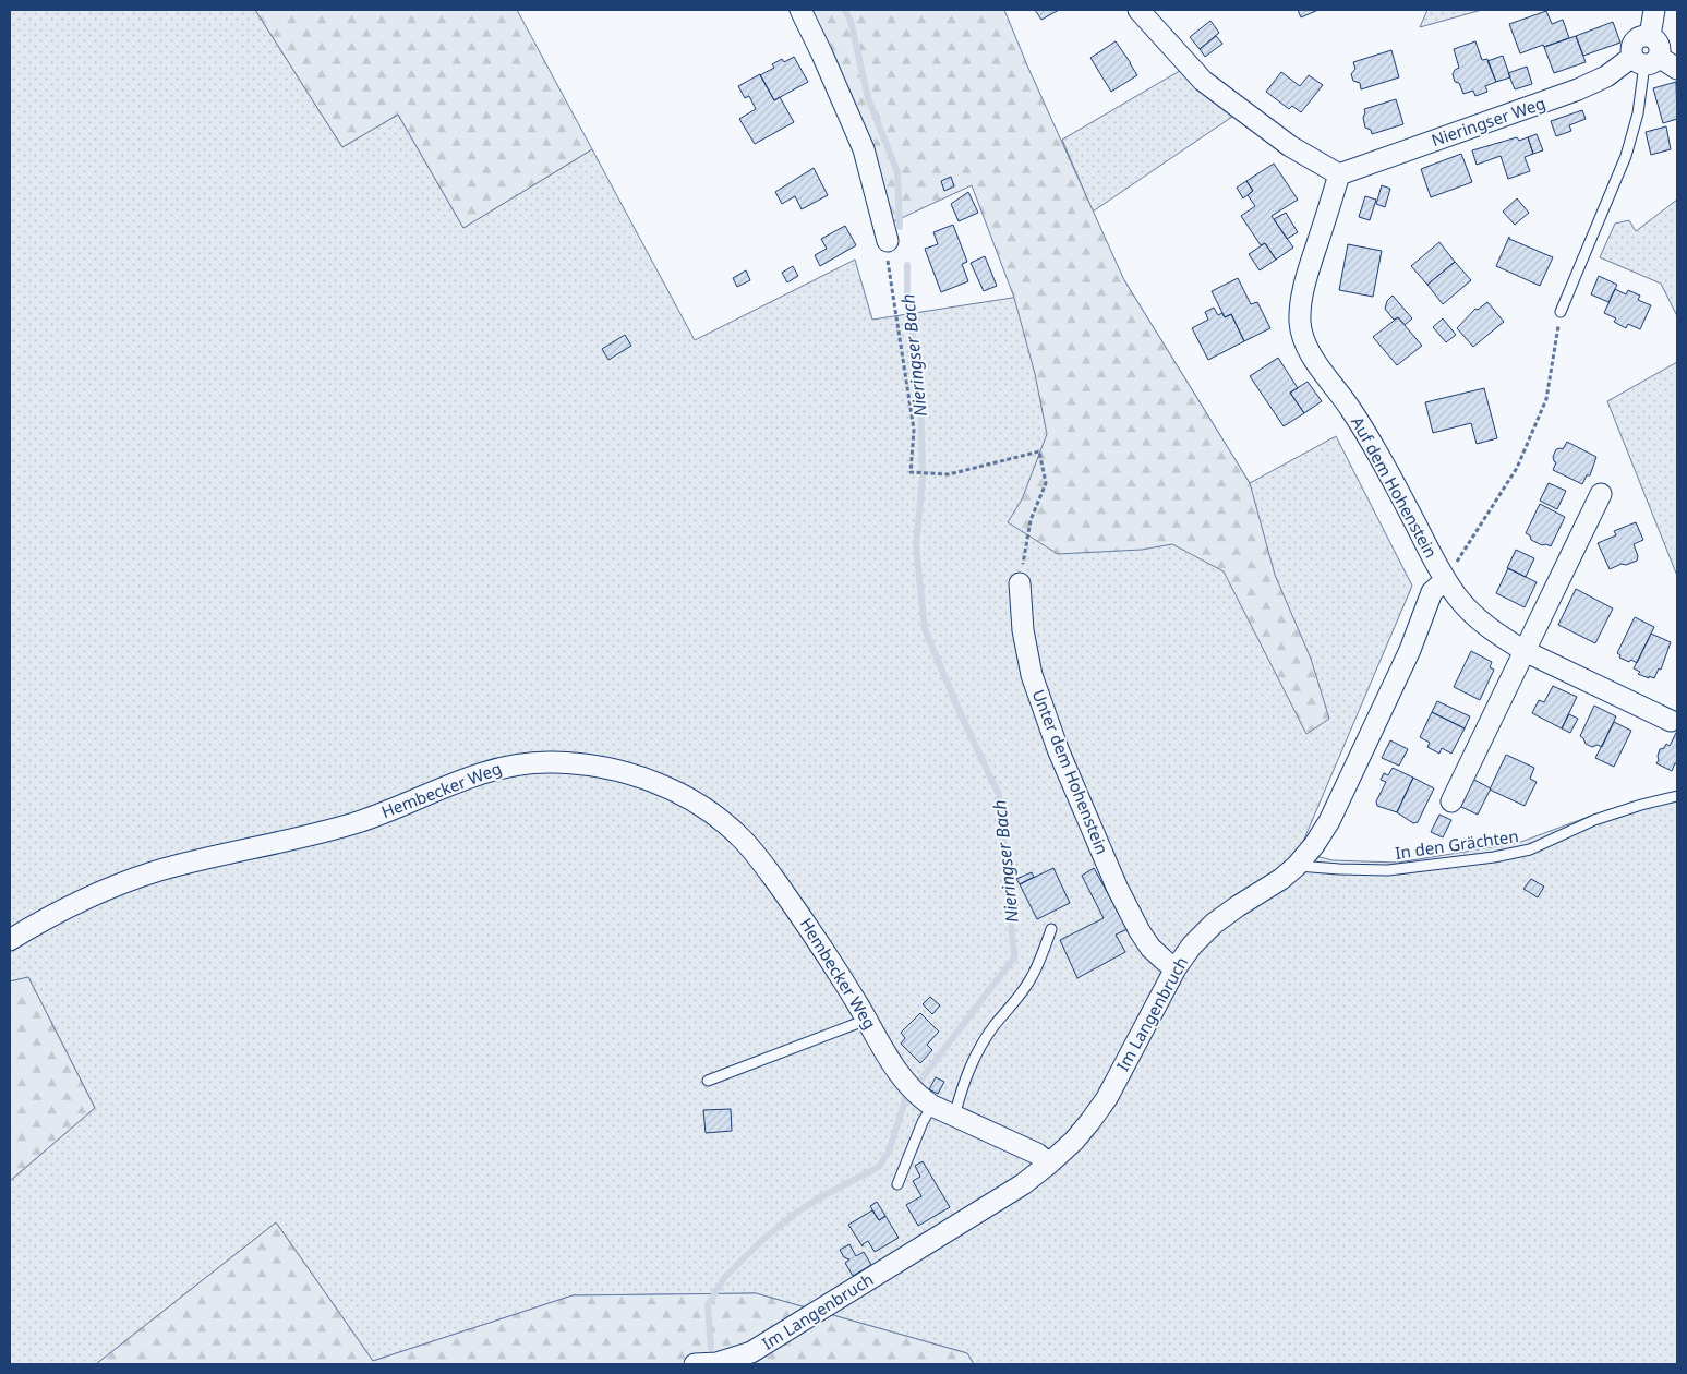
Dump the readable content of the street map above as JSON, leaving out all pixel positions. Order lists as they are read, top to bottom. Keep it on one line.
{"streets":{"street":["Nieringser Weg","Auf dem Hohenstein","Unter dem Hohenstein","Hembecker Weg","Im Langenbruch"],"lane":["In den Grächten"]},"crossings":[["Nieringser Weg","Auf dem Hohenstein"],["Auf dem Hohenstein","Im Langenbruch"],["Unter dem Hohenstein","Im Langenbruch"],["Hembecker Weg","Im Langenbruch"],["In den Grächten","Im Langenbruch"]],"water":["Nieringser Bach"]}
